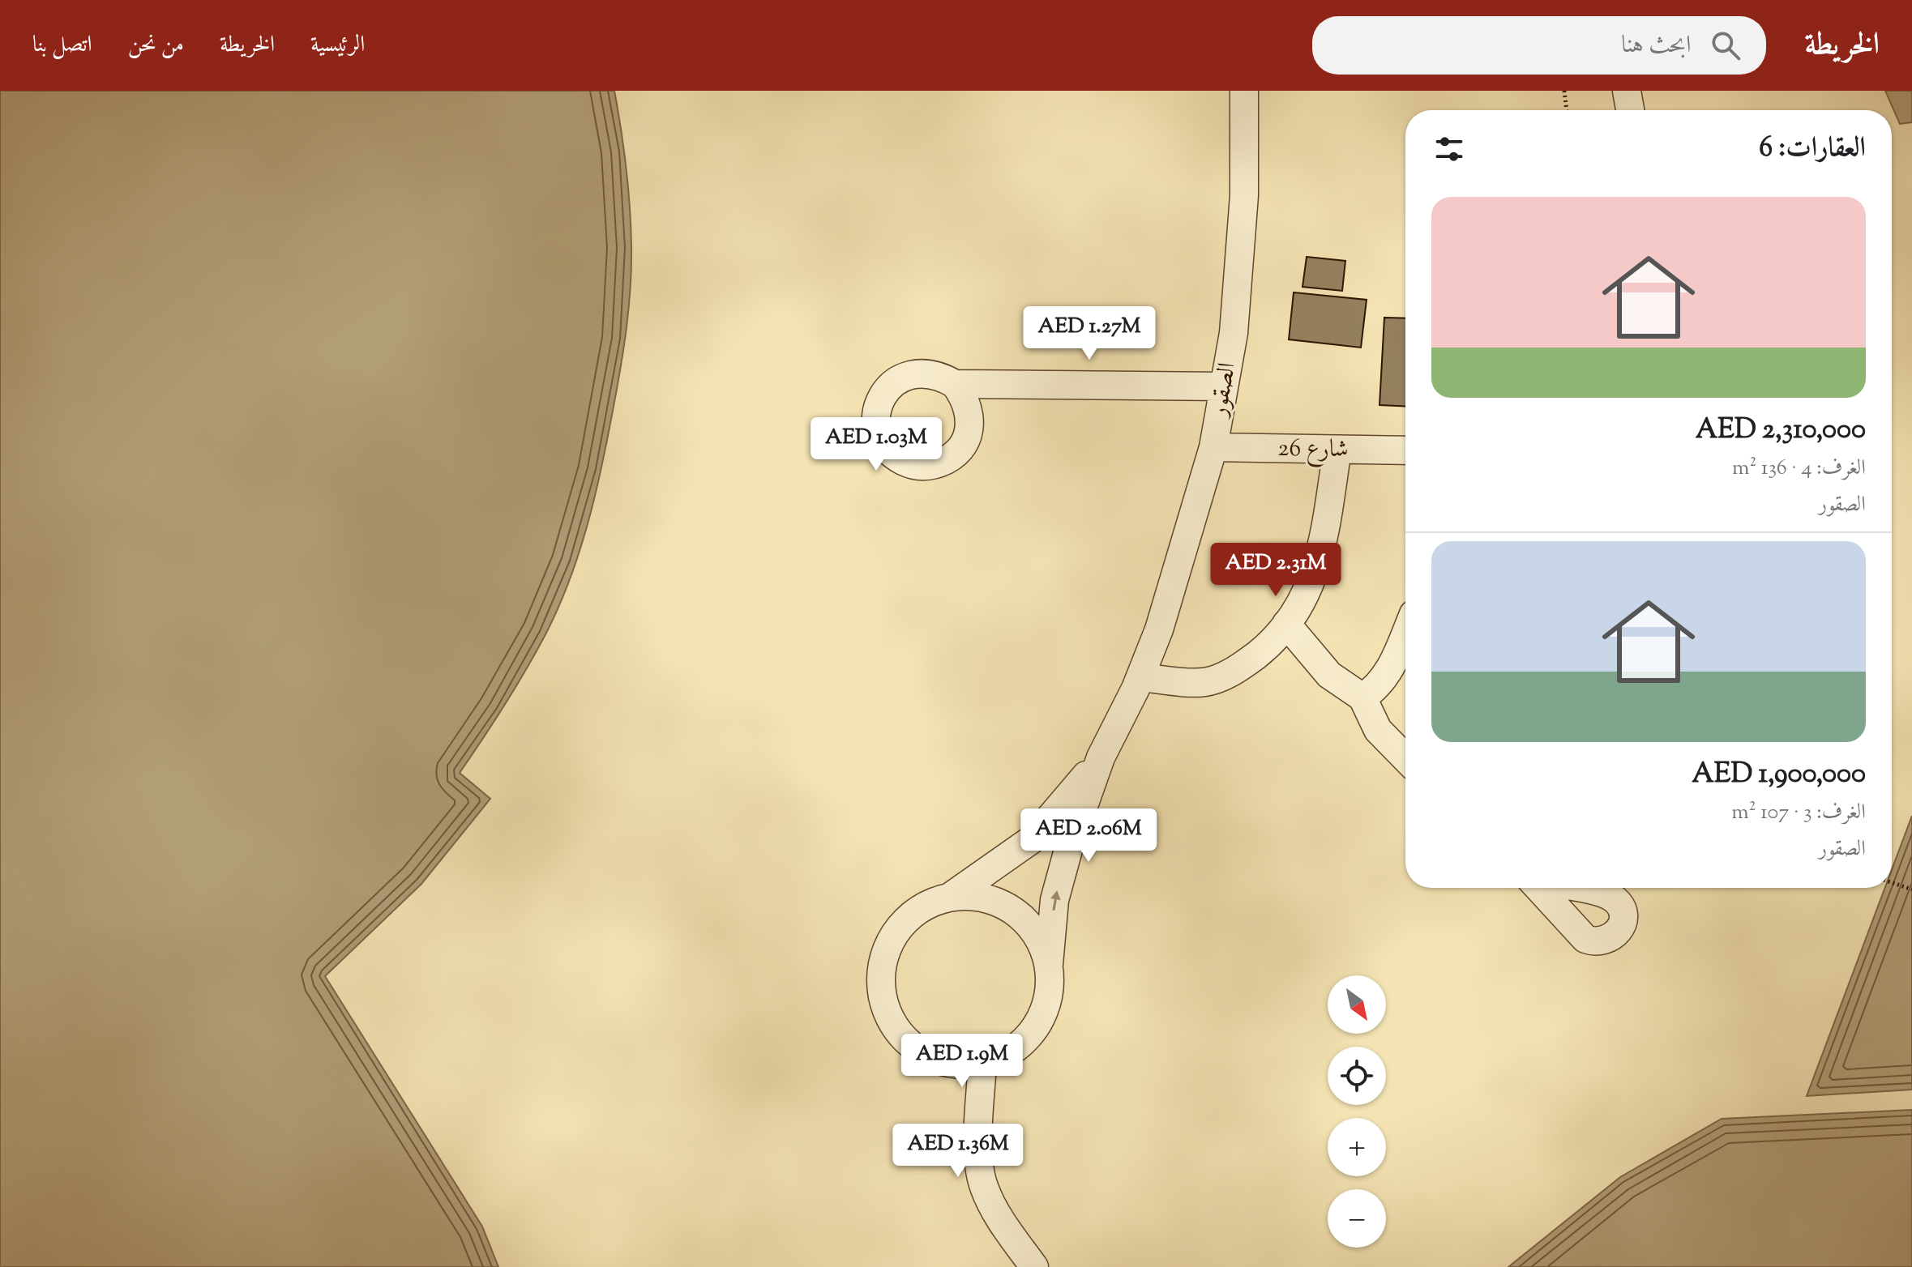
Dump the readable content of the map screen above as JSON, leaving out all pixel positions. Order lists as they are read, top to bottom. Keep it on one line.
{"streets":{"street":["الصقور","شارع 26"]},"crossings":[["الصقور","شارع 26"]],"north":"bottom right","page":{"header":"الخريطة","search":"ابحث هنا","nav":["الرئيسية","الخريطة","من نحن","اتصل بنا"],"heading":"العقارات: 6","list":[{"name":"AED 2,310,000","note":"الغرف: 4 · 136 m² · الصقور"},{"name":"AED 1,900,000","note":"الغرف: 3 · 107 m² · الصقور"}],"price":["AED 1.27M","AED 1.03M","AED 2.31M","AED 2.06M","AED 1.9M","AED 1.36M"],"map_buttons":["+","−"]}}
